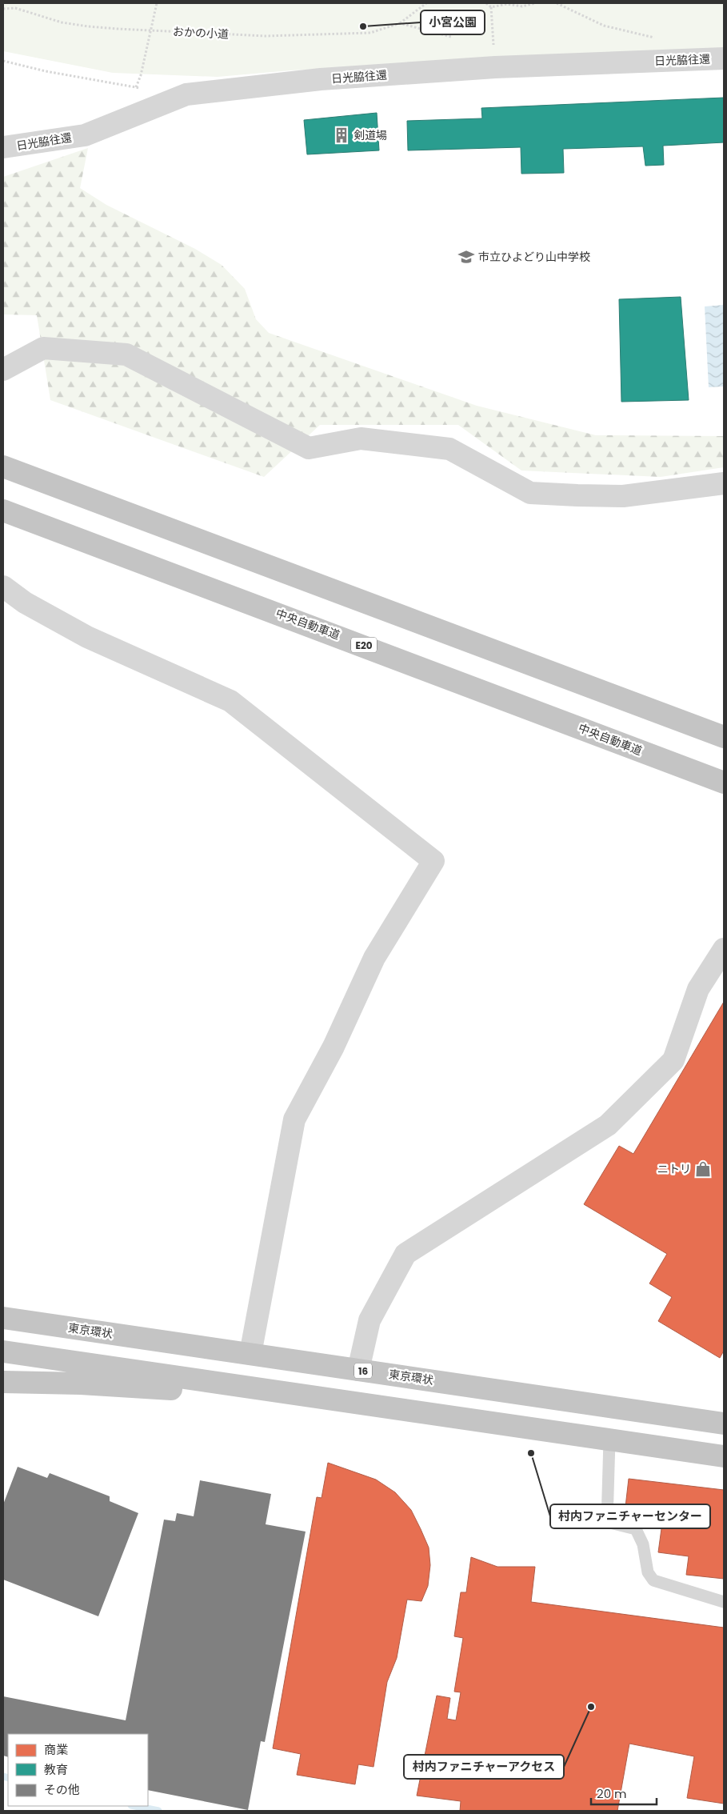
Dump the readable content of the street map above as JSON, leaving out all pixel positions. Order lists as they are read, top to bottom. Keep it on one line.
{"streets":{"highway":["中央自動車道","E20","東京環状","16"],"street":["日光脇往還"],"path":["おかの小道"]},"places":{"other":["小宮公園","村内ファニチャーセンター","村内ファニチャーアクセス"],"building":["剣道場"],"school or university":["市立ひよどり山中学校"],"shop":["ニトリ"]},"legend":["商業","教育","その他"],"scale_bar":"20 m"}
